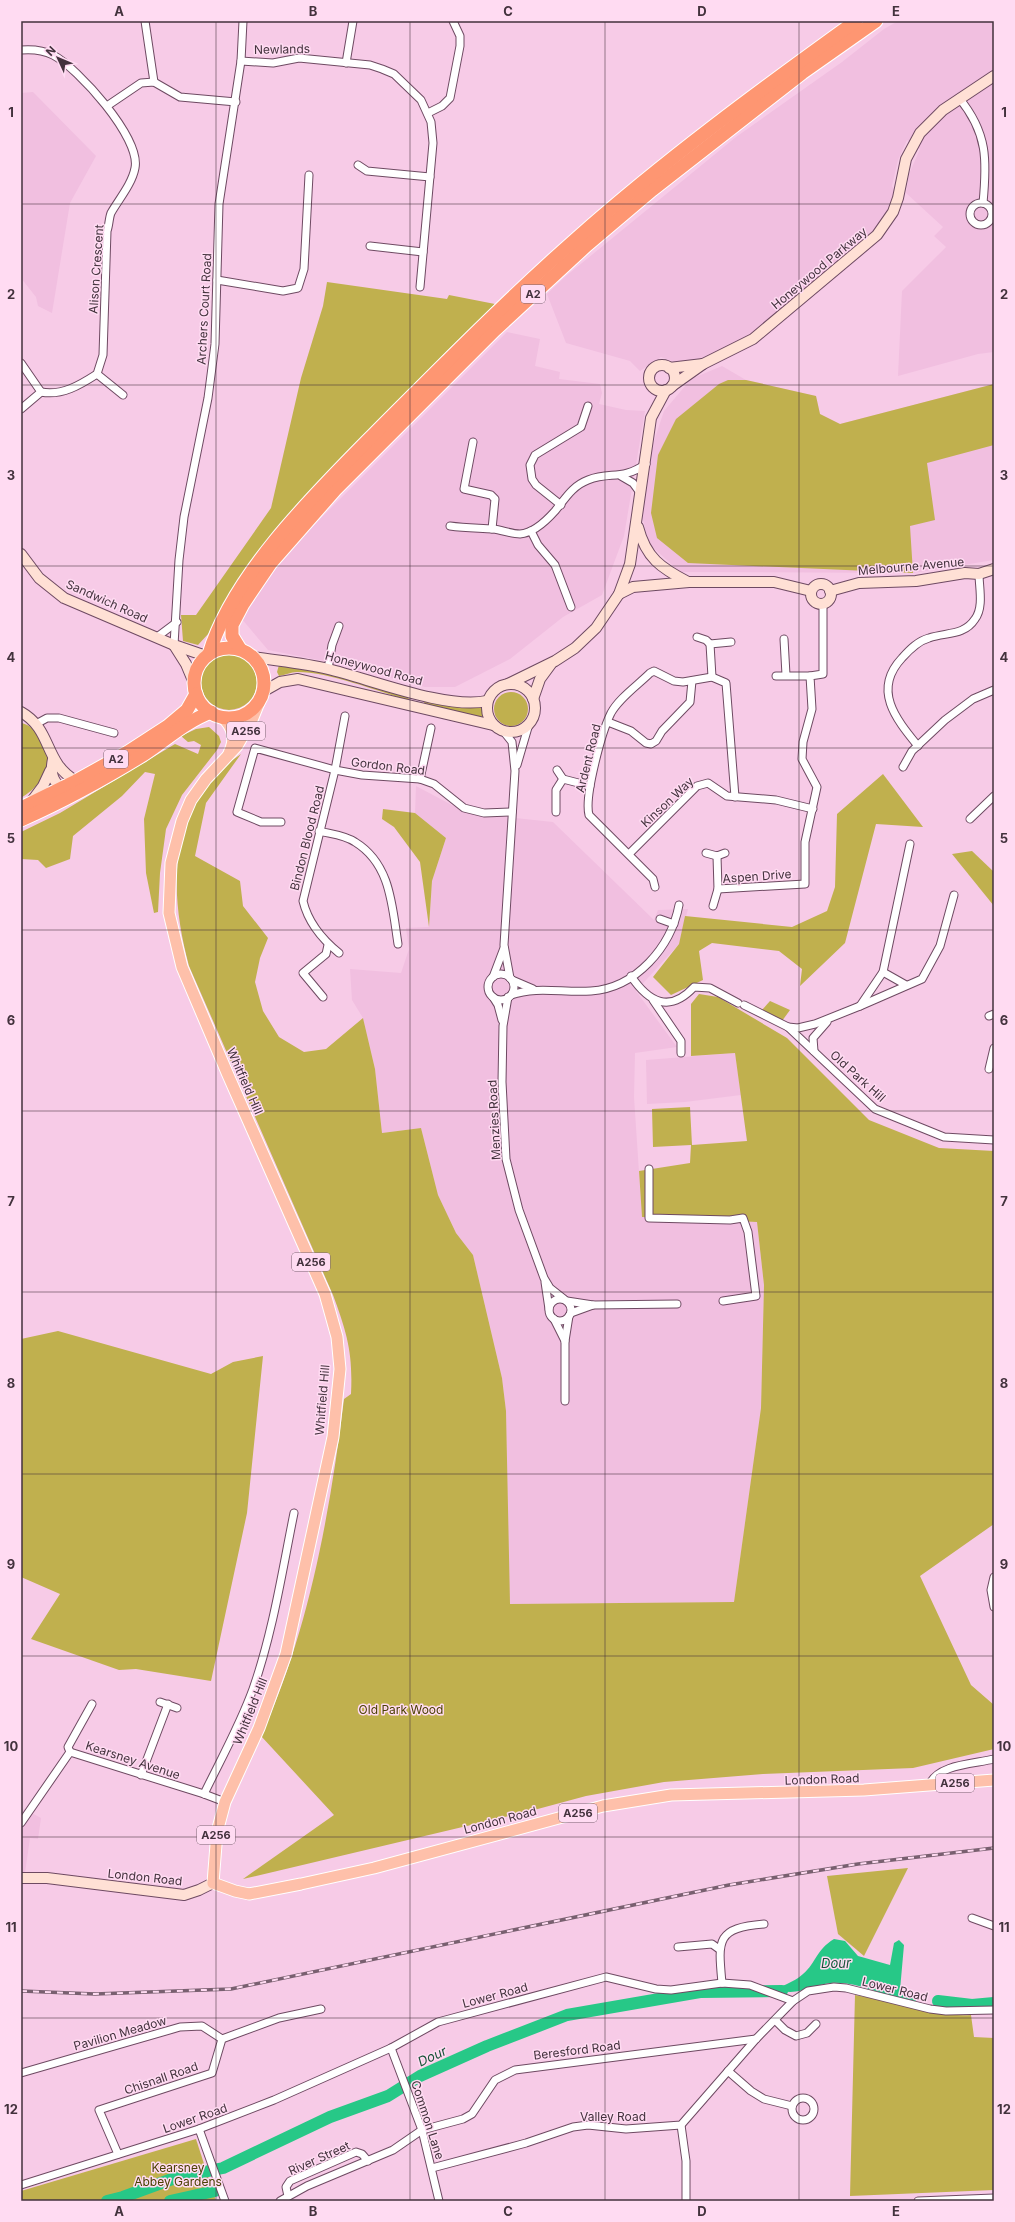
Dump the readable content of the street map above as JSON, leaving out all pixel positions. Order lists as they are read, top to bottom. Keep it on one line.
{"streets":{"highway":["A2"],"main road":["A256","Whitfield Hill","London Road"],"street":["Newlands","Honeywood Parkway","Alison Crescent","Archers Court Road","Melbourne Avenue","Sandwich Road","Honeywood Road","Ardent Road","Gordon Road","Kinson Way","Bindon Blood Road","Aspen Drive","Old Park Hill","Menzies Road","Kearsney Avenue","Lower Road","Pavilion Meadow","Beresford Road","Chisnall Road","Valley Road","Common Lane","River Street"]},"crossings":[["Newlands","Archers Court Road"],["Honeywood Parkway","Melbourne Avenue"],["Honeywood Parkway","Honeywood Road"],["A2","Sandwich Road"],["A2","Honeywood Road"],["A2","Whitfield Hill"],["Archers Court Road","Sandwich Road"],["Sandwich Road","Honeywood Road"],["Sandwich Road","Whitfield Hill"],["Honeywood Road","Whitfield Hill"],["Ardent Road","Kinson Way"],["Gordon Road","Bindon Blood Road"],["Kinson Way","Aspen Drive"],["Whitfield Hill","Kearsney Avenue"],["Whitfield Hill","London Road"],["Lower Road","Chisnall Road"],["Lower Road","Common Lane"],["Pavilion Meadow","Chisnall Road"],["Beresford Road","Common Lane"],["Beresford Road","River Street"],["Valley Road","Common Lane"],["Common Lane","River Street"]],"water":["Dour"],"parks":["Old Park Wood","Kearsney Abbey Gardens"],"north":"top left","grid":{"columns":["A","B","C","D","E"],"rows":["1","2","3","4","5","6","7","8","9","10","11","12"]}}
